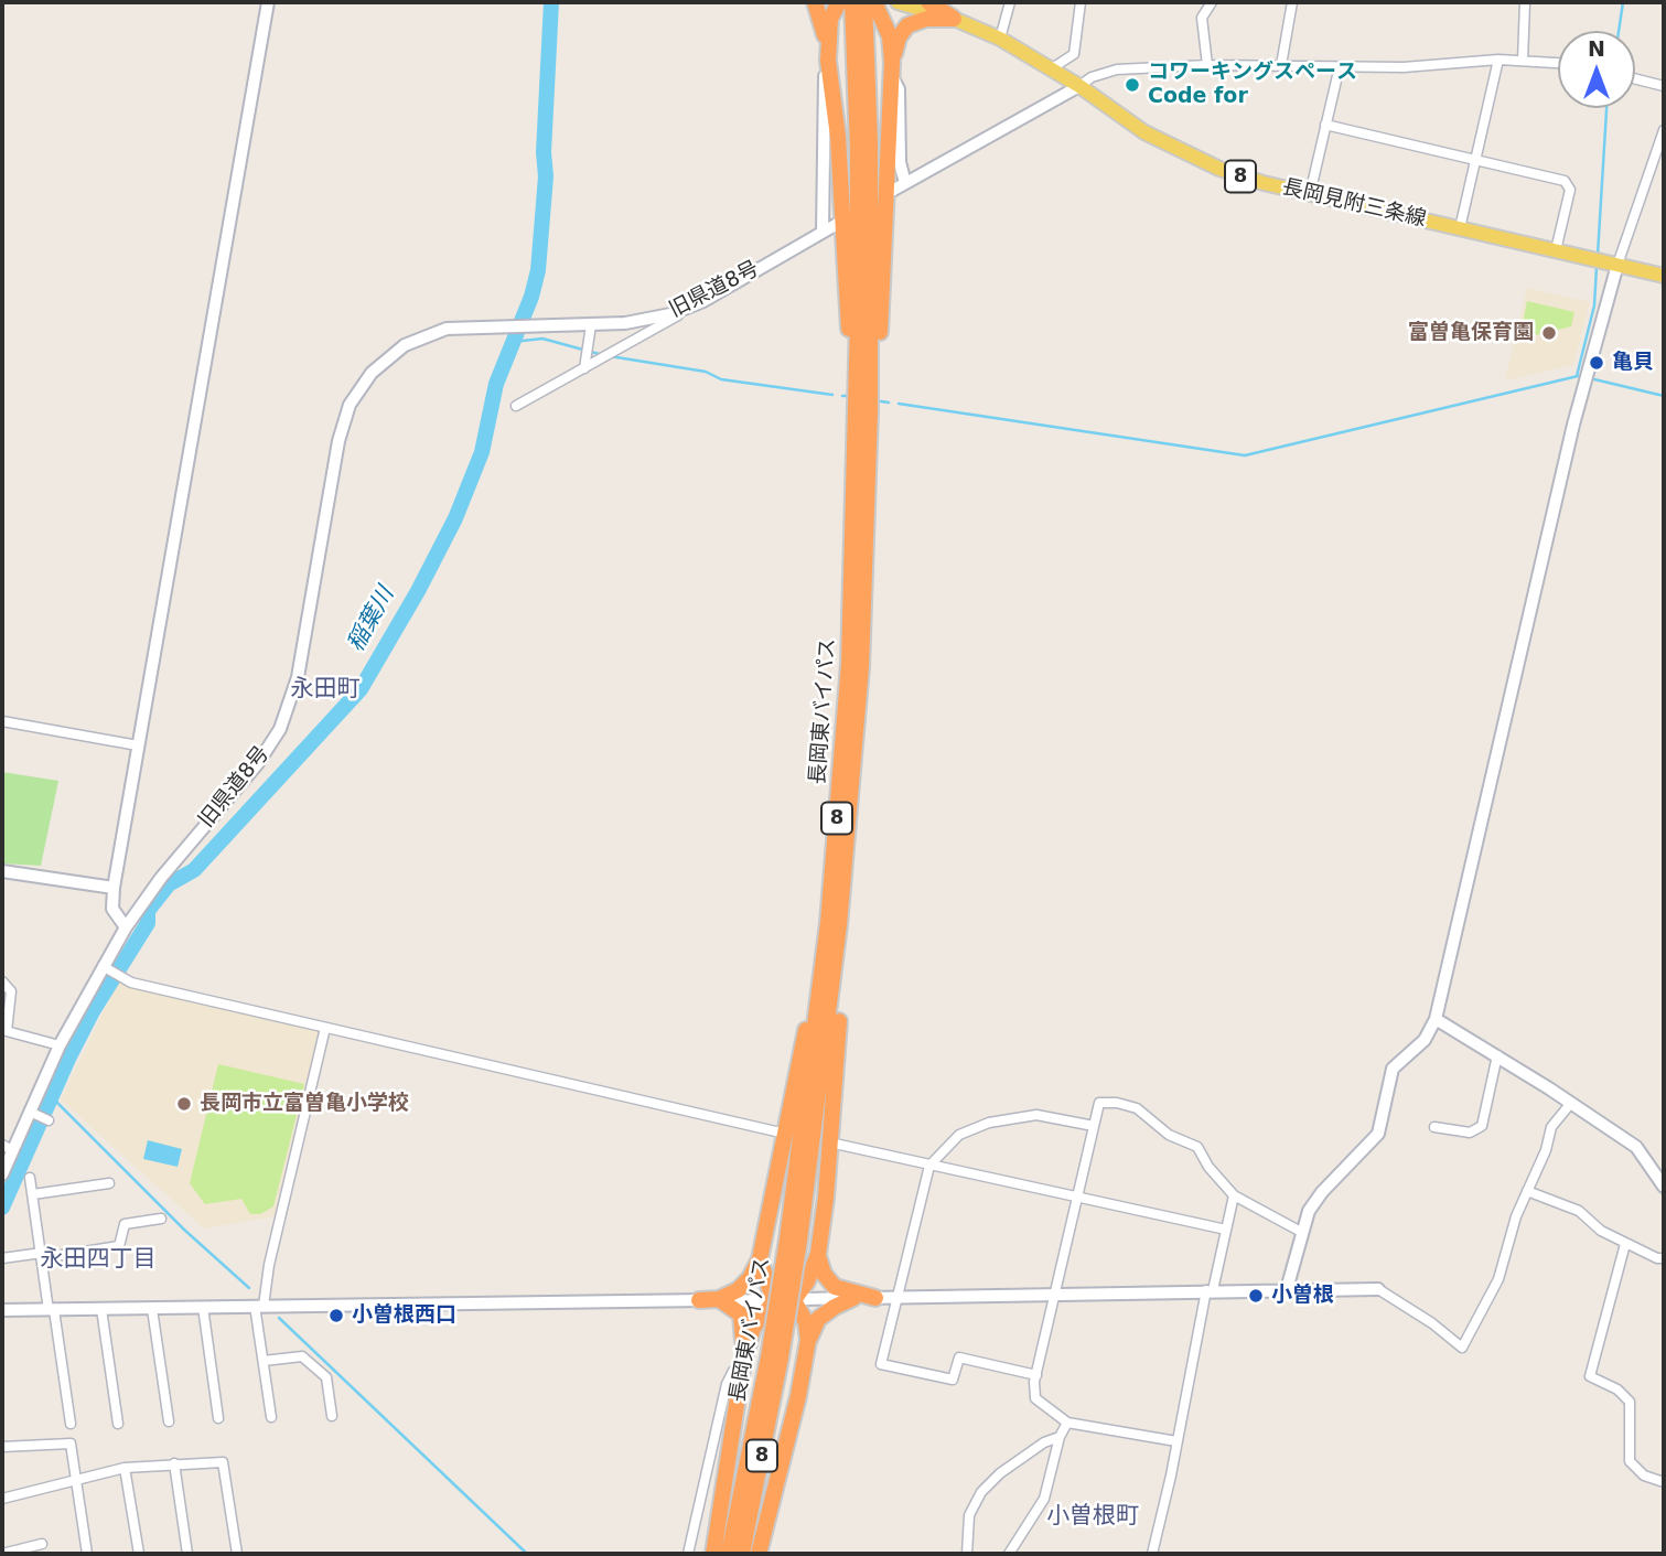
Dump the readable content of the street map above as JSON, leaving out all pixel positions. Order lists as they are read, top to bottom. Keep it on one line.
{"streets":{"highway":["8","長岡東バイパス"],"main road":["長岡見附三条線"],"street":["旧県道8号"]},"crossings":[["8","長岡東バイパス"]],"districts":["永田町","永田四丁目","小曽根町"],"water":["稲葉川"],"places":["コワーキングスペース Code for","富曽亀保育園","亀貝","長岡市立富曽亀小学校","小曽根","小曽根西口"],"north":"top"}
